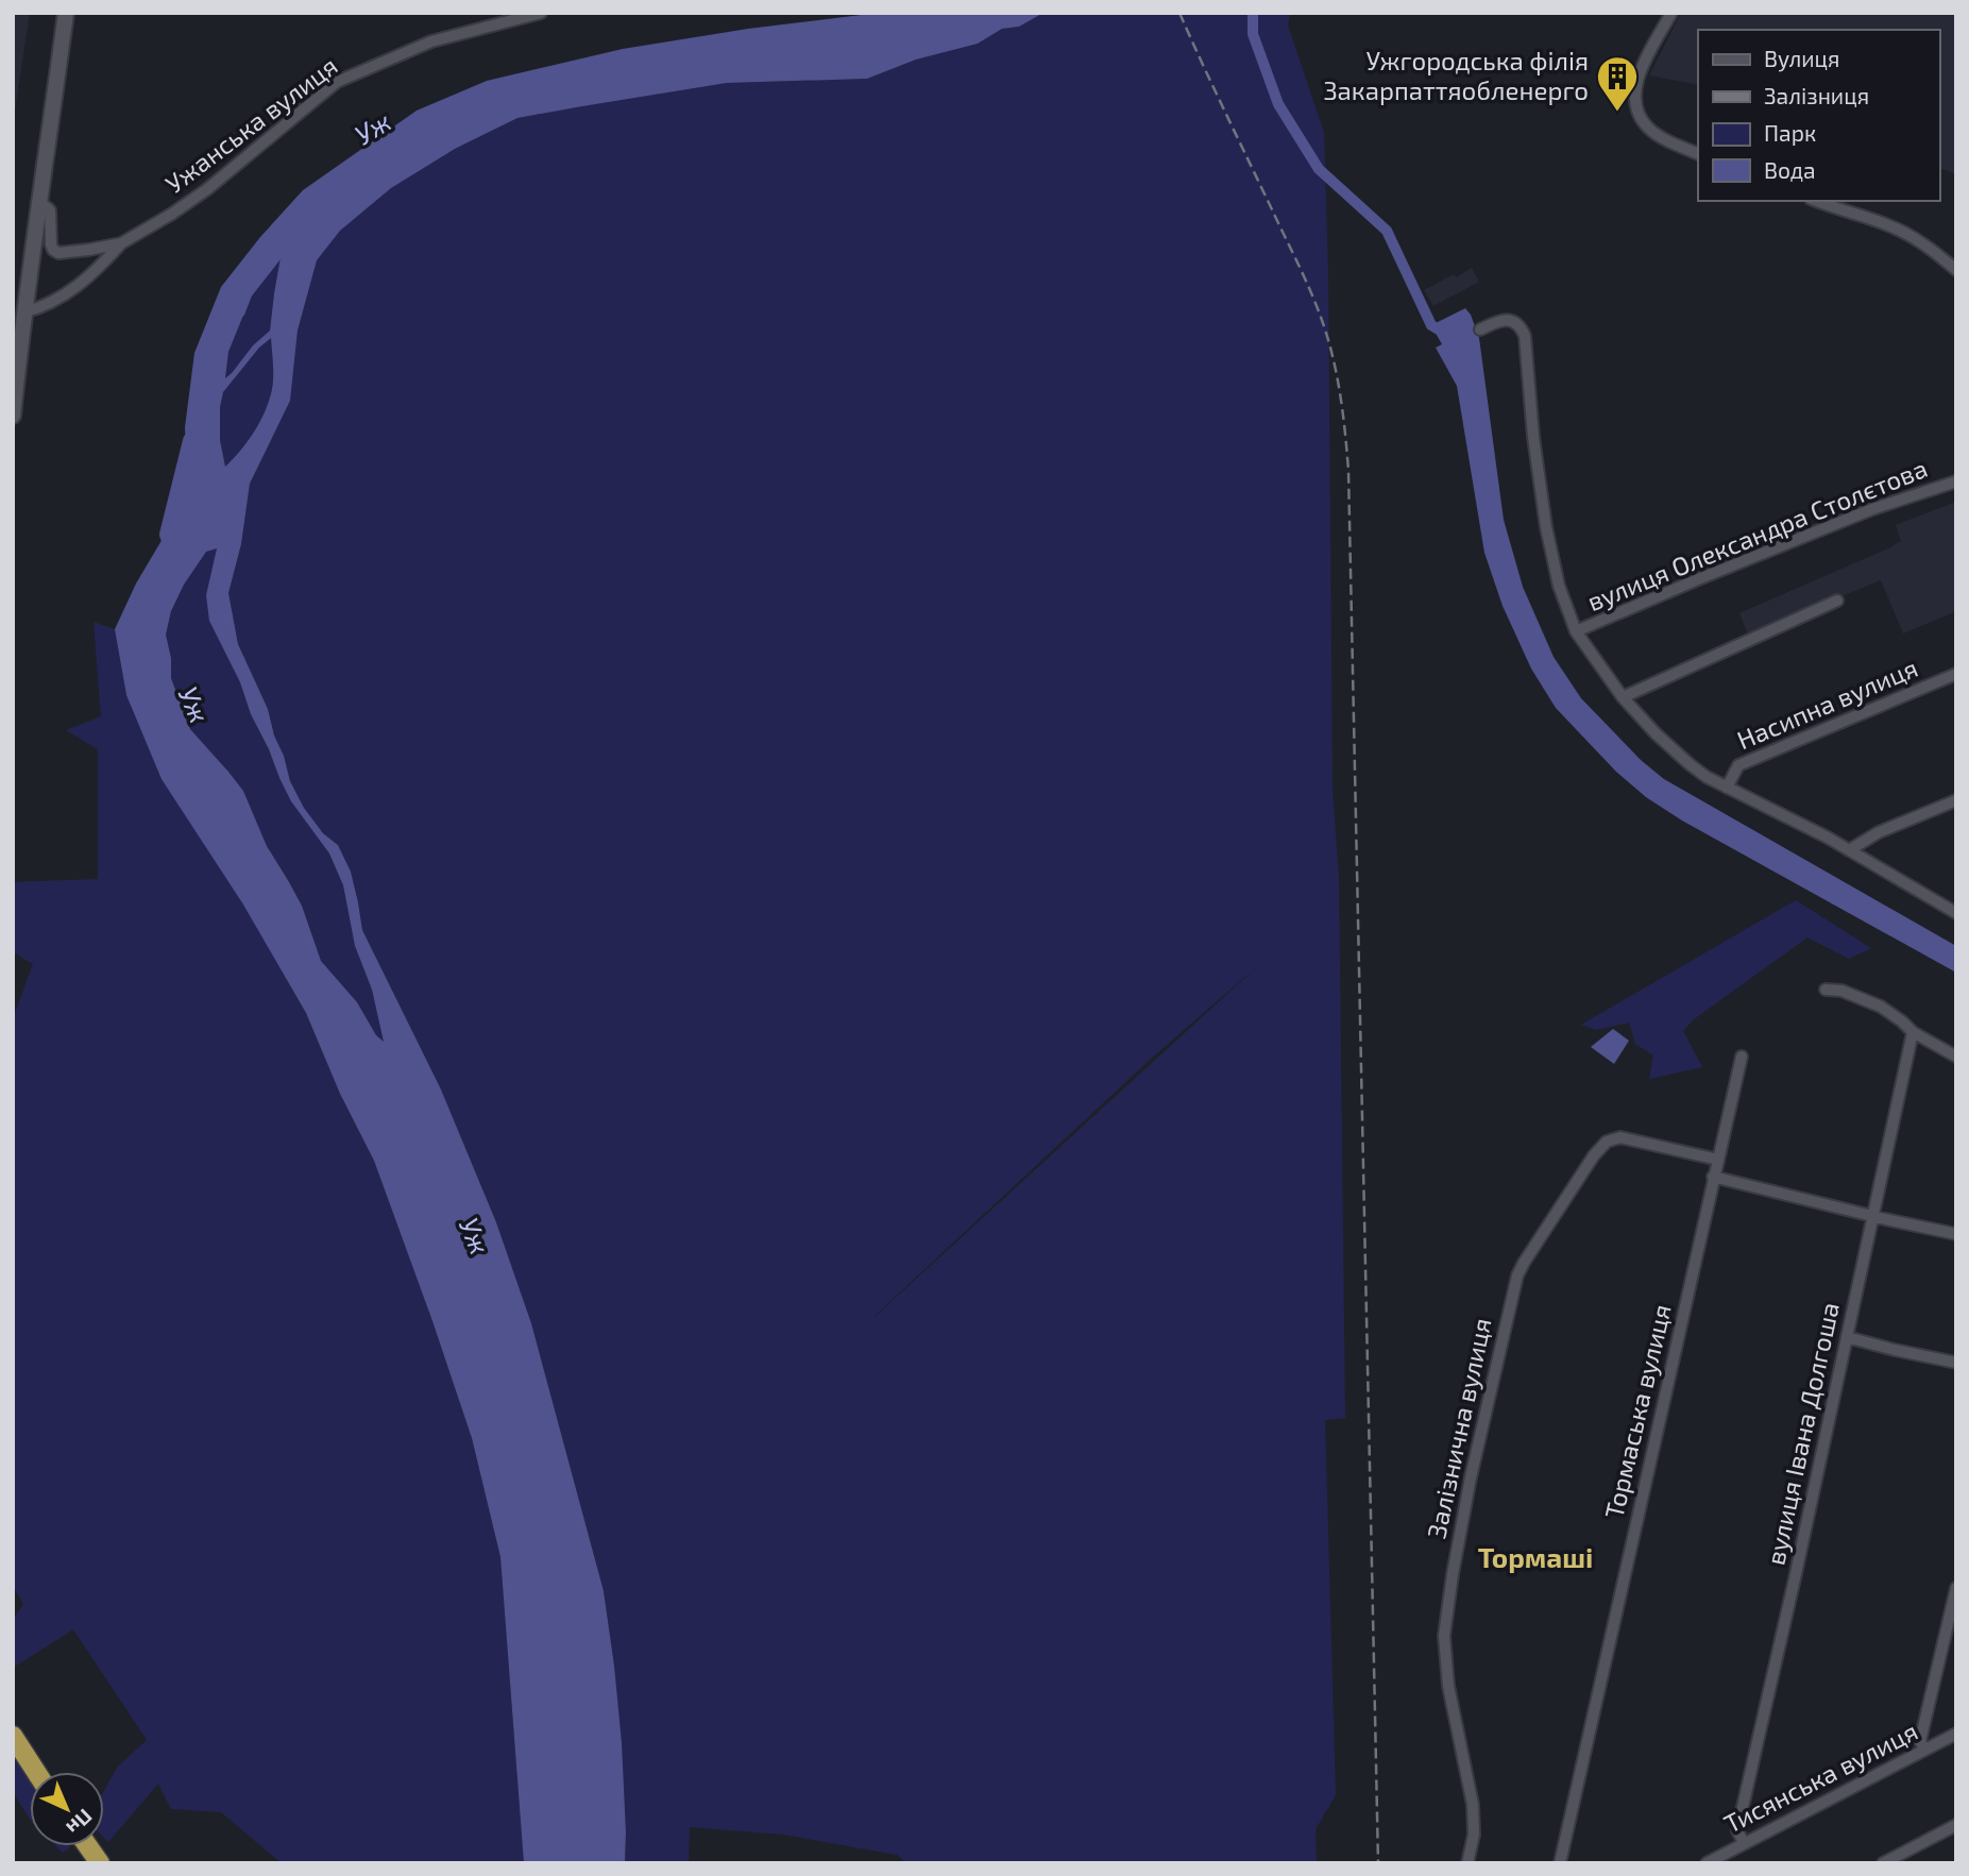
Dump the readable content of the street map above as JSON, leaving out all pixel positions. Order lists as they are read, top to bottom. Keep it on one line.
{"streets":{"street":["Ужанська вулиця","вулиця Олександра Столєтова","Насипна вулиця","Тормаська вулиця","Залізнична вулиця","вулиця Івана Долгоша","Тисянська вулиця"]},"crossings":[["Тормаська вулиця","Залізнична вулиця"],["вулиця Івана Долгоша","Тисянська вулиця"]],"districts":["Тормаші"],"water":["Уж"],"places":{"building":["Ужгородська філія Закарпаттяобленерго"]},"legend":["Вулиця","Залізниця","Парк","Вода"],"north":"bottom right"}
